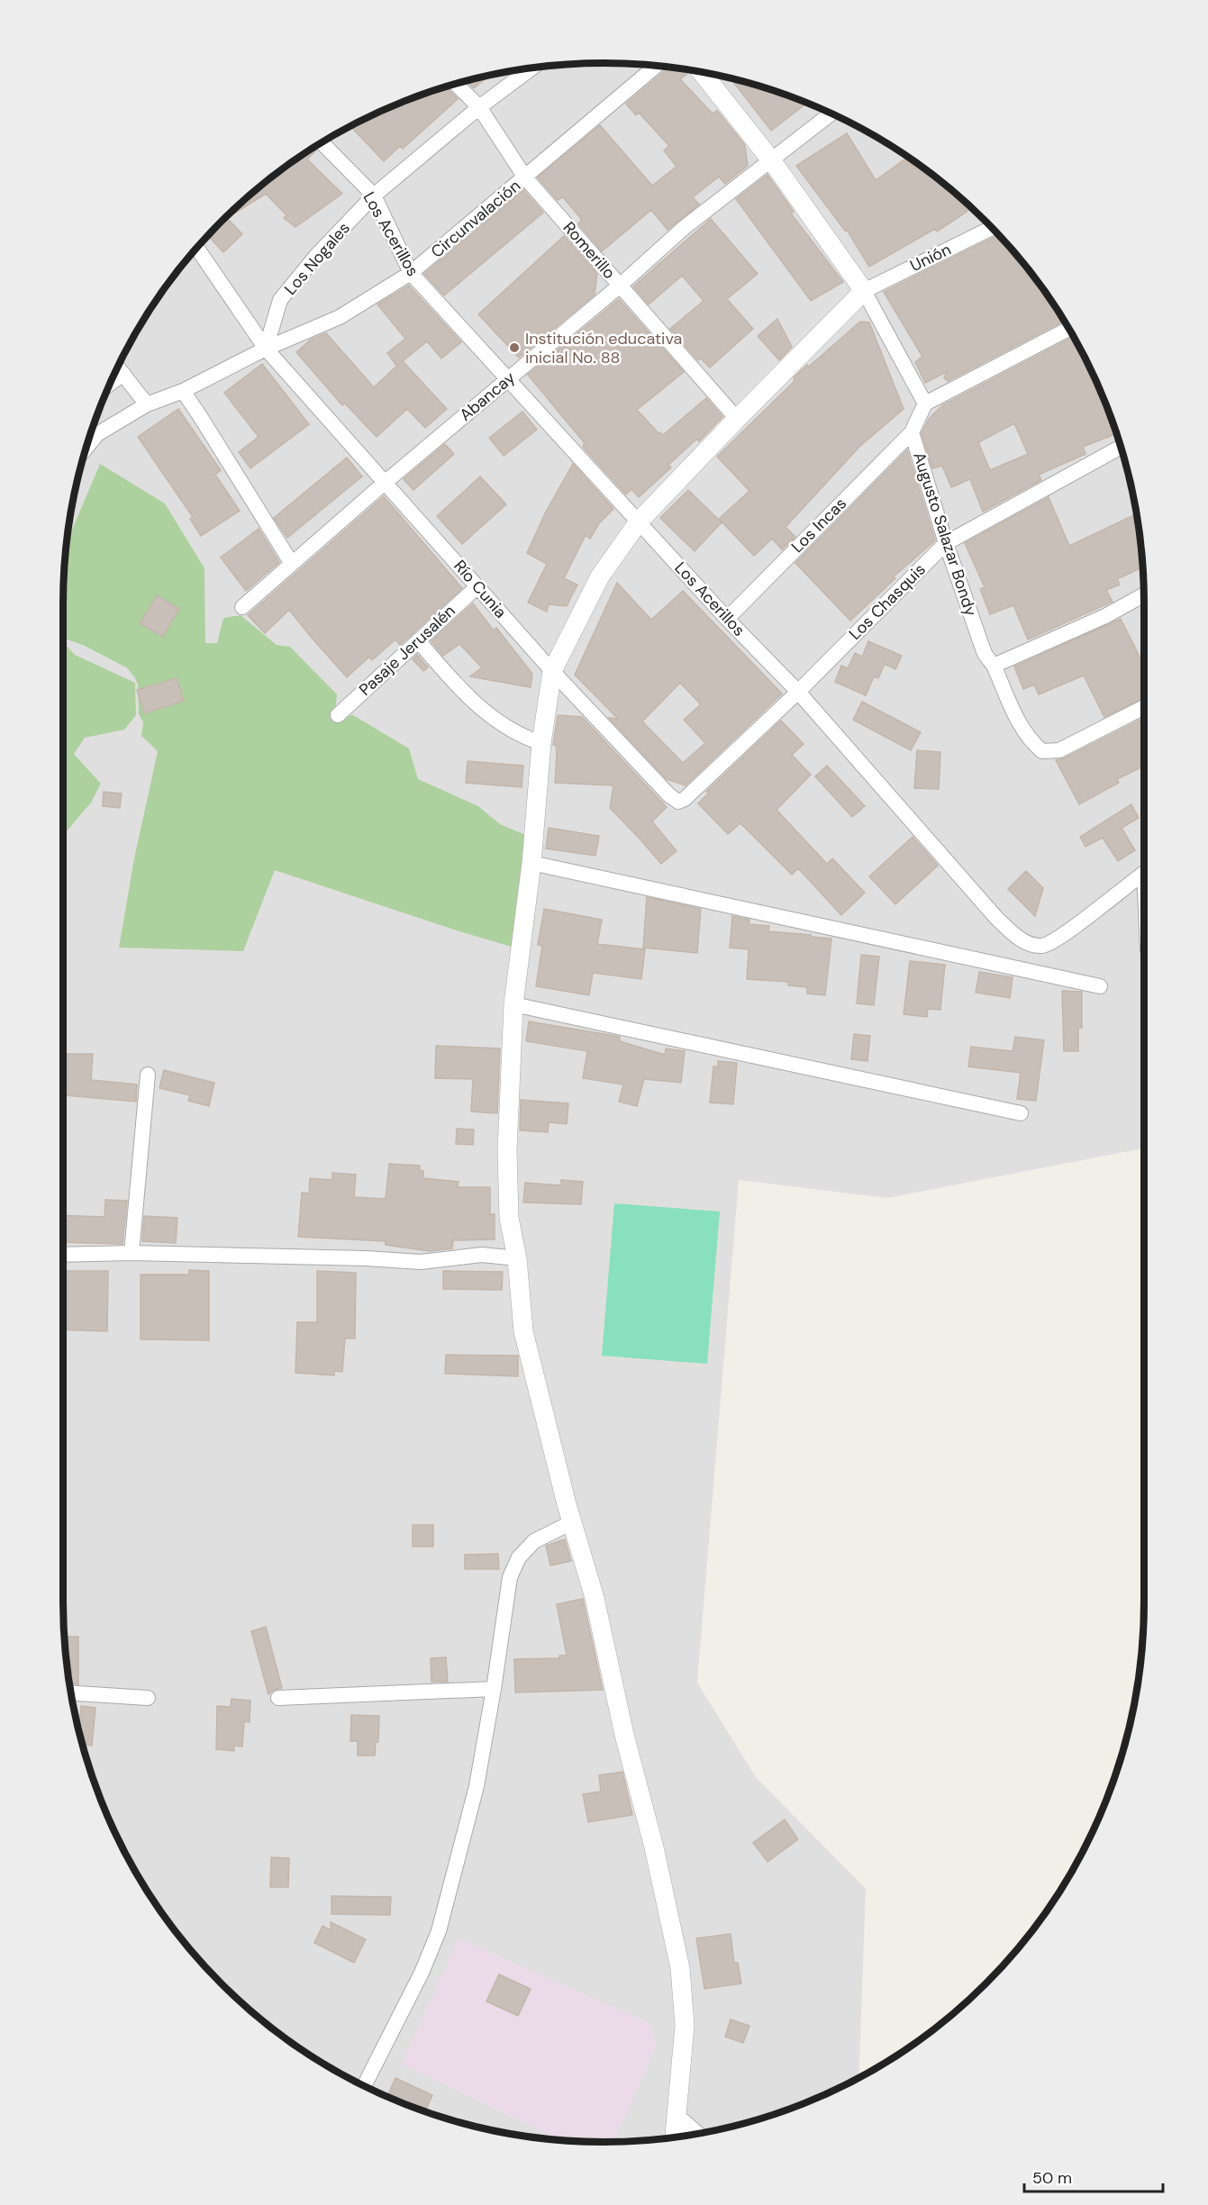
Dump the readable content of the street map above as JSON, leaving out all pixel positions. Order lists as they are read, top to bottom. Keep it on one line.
{"streets":{"street":["Circunvalación","Los Acerillos","Romerillo","Unión","Los Nogales","Abancay","Los Incas","Augusto Salazar Bondy","Río Cunia","Los Chasquis","Pasaje Jerusalén"]},"crossings":[["Circunvalación","Los Acerillos"],["Circunvalación","Romerillo"],["Circunvalación","Los Nogales"],["Circunvalación","Río Cunia"],["Los Acerillos","Los Nogales"],["Los Acerillos","Abancay"],["Los Acerillos","Los Incas"],["Los Acerillos","Río Cunia"],["Los Acerillos","Los Chasquis"],["Romerillo","Los Nogales"],["Romerillo","Abancay"],["Los Nogales","Río Cunia"],["Abancay","Río Cunia"],["Los Incas","Augusto Salazar Bondy"],["Augusto Salazar Bondy","Los Chasquis"],["Río Cunia","Los Chasquis"],["Río Cunia","Pasaje Jerusalén"]],"places":["Institución educativa inicial No. 88"],"scale_bar":"50 m"}
